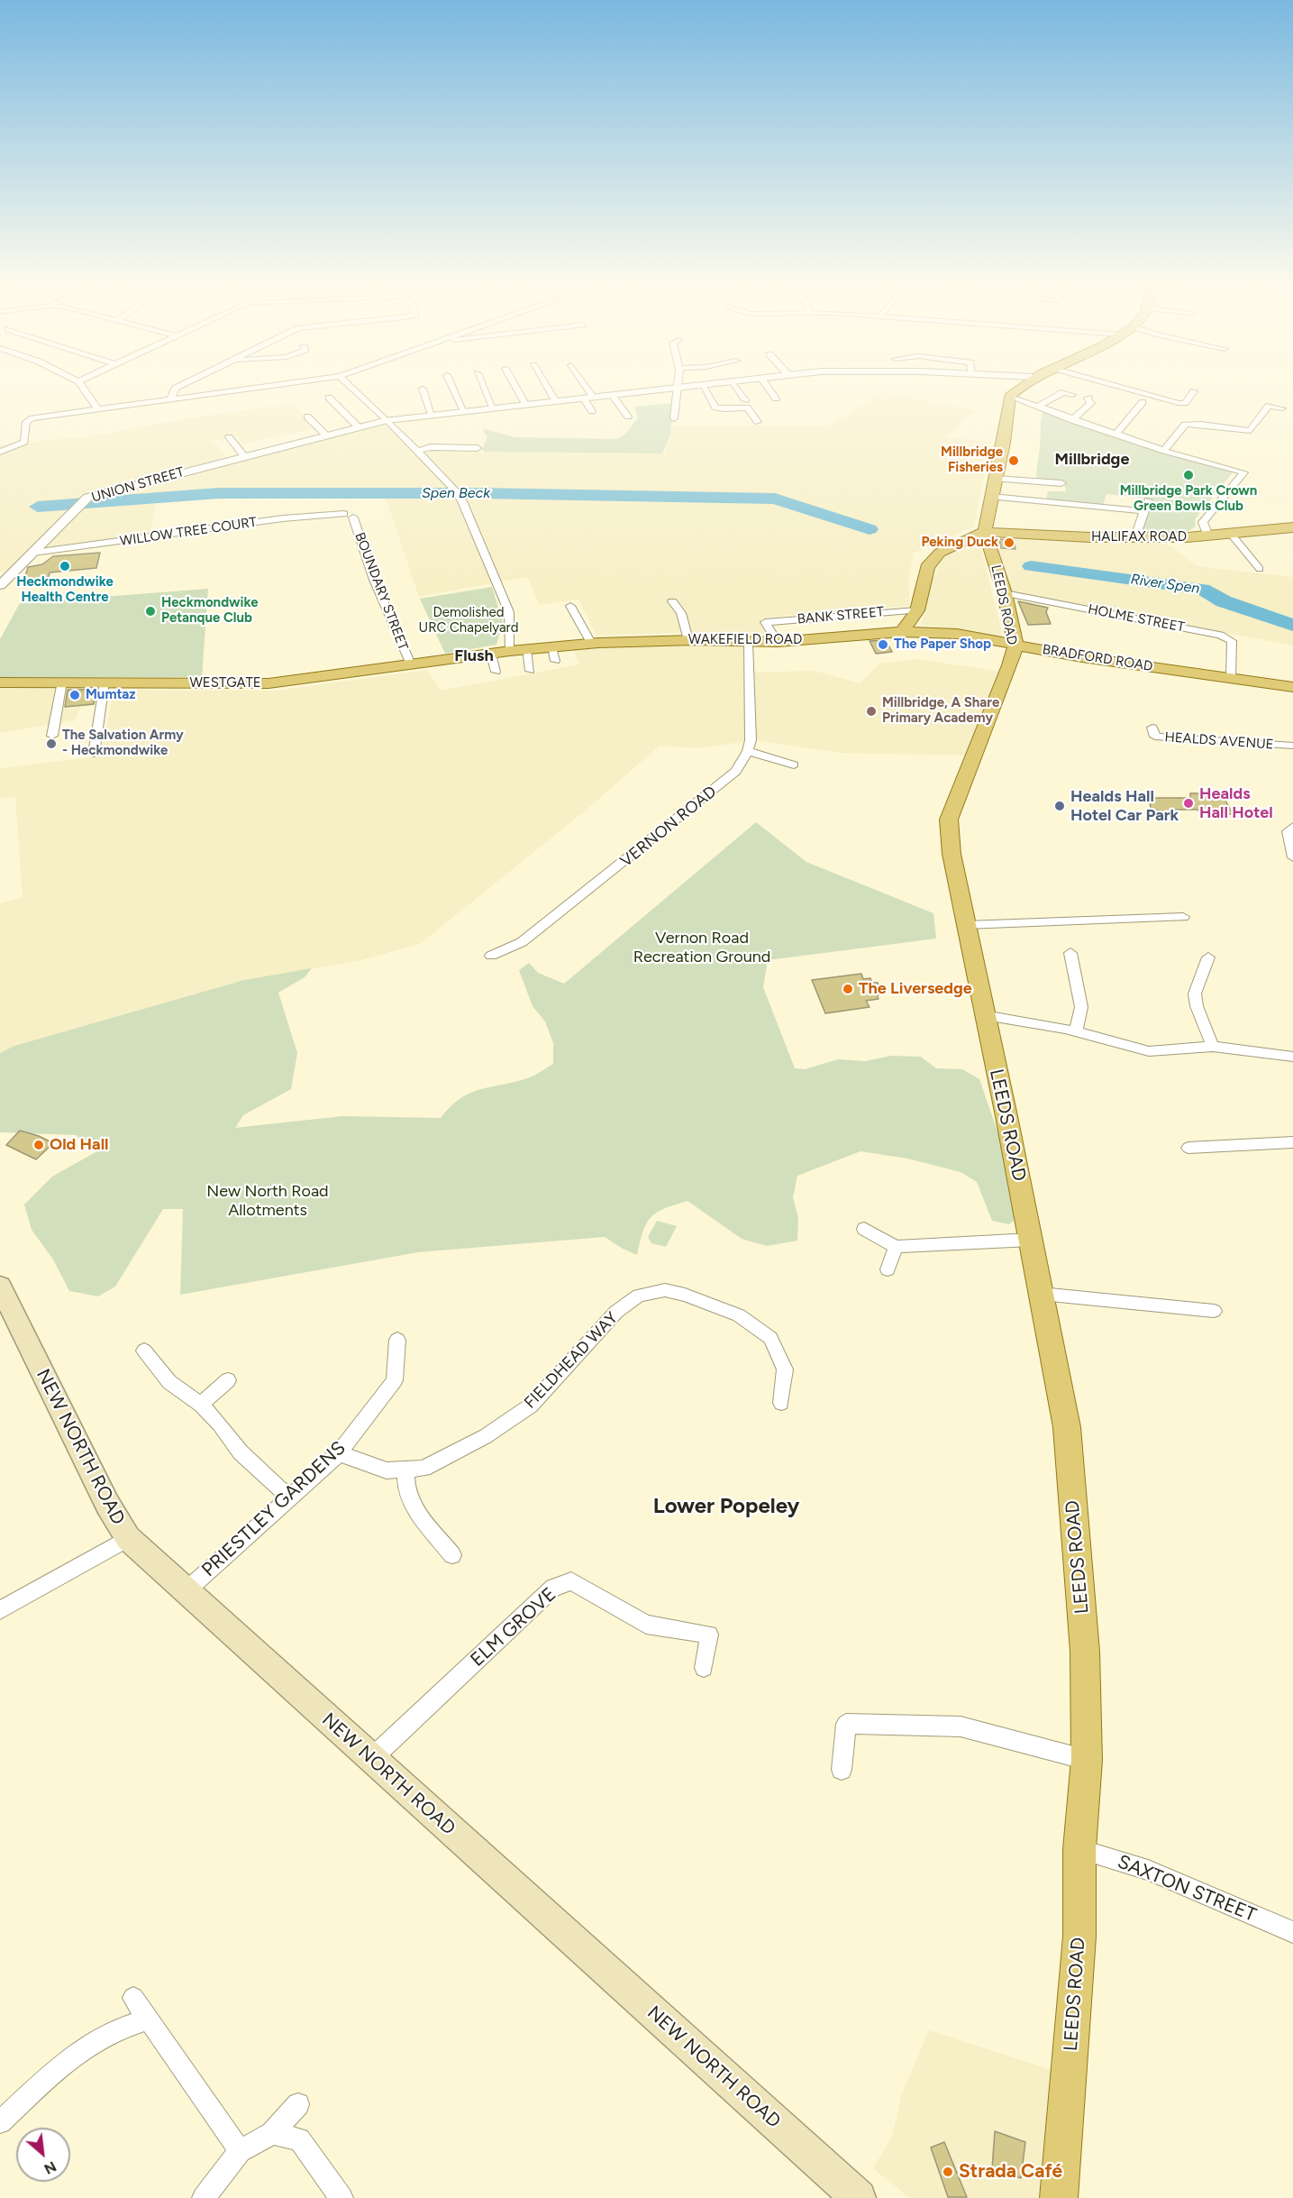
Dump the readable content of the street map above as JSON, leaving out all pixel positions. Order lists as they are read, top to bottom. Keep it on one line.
{"streets":{"main road":["HALIFAX ROAD","LEEDS ROAD","WAKEFIELD ROAD","BRADFORD ROAD","WESTGATE","NEW NORTH ROAD"],"street":["UNION STREET","WILLOW TREE COURT","BOUNDARY STREET","BANK STREET","HOLME STREET","HEALDS AVENUE","VERNON ROAD","FIELDHEAD WAY","PRIESTLEY GARDENS","ELM GROVE","SAXTON STREET"]},"crossings":[["UNION STREET","WILLOW TREE COURT"],["WILLOW TREE COURT","BOUNDARY STREET"],["HALIFAX ROAD","LEEDS ROAD"],["BOUNDARY STREET","WESTGATE"],["LEEDS ROAD","HOLME STREET"],["LEEDS ROAD","BRADFORD ROAD"],["LEEDS ROAD","SAXTON STREET"],["BANK STREET","WAKEFIELD ROAD"],["HOLME STREET","BRADFORD ROAD"],["WAKEFIELD ROAD","BRADFORD ROAD"],["WAKEFIELD ROAD","WESTGATE"],["WAKEFIELD ROAD","VERNON ROAD"],["FIELDHEAD WAY","PRIESTLEY GARDENS"],["NEW NORTH ROAD","PRIESTLEY GARDENS"],["NEW NORTH ROAD","ELM GROVE"]],"districts":["Millbridge","Flush","Lower Popeley"],"water":["Spen Beck","River Spen"],"parks":["Demolished URC Chapelyard","Vernon Road Recreation Ground","New North Road Allotments"],"places":["Millbridge Fisheries","Millbridge Park Crown Green Bowls Club","Peking Duck","Heckmondwike Health Centre","Heckmondwike Petanque Club","The Paper Shop","Mumtaz","Millbridge, A Share Primary Academy","The Salvation Army - Heckmondwike","Healds Hall Hotel","Healds Hall Hotel Car Park","The Liversedge","Old Hall","Strada Café"],"north":"bottom right"}
